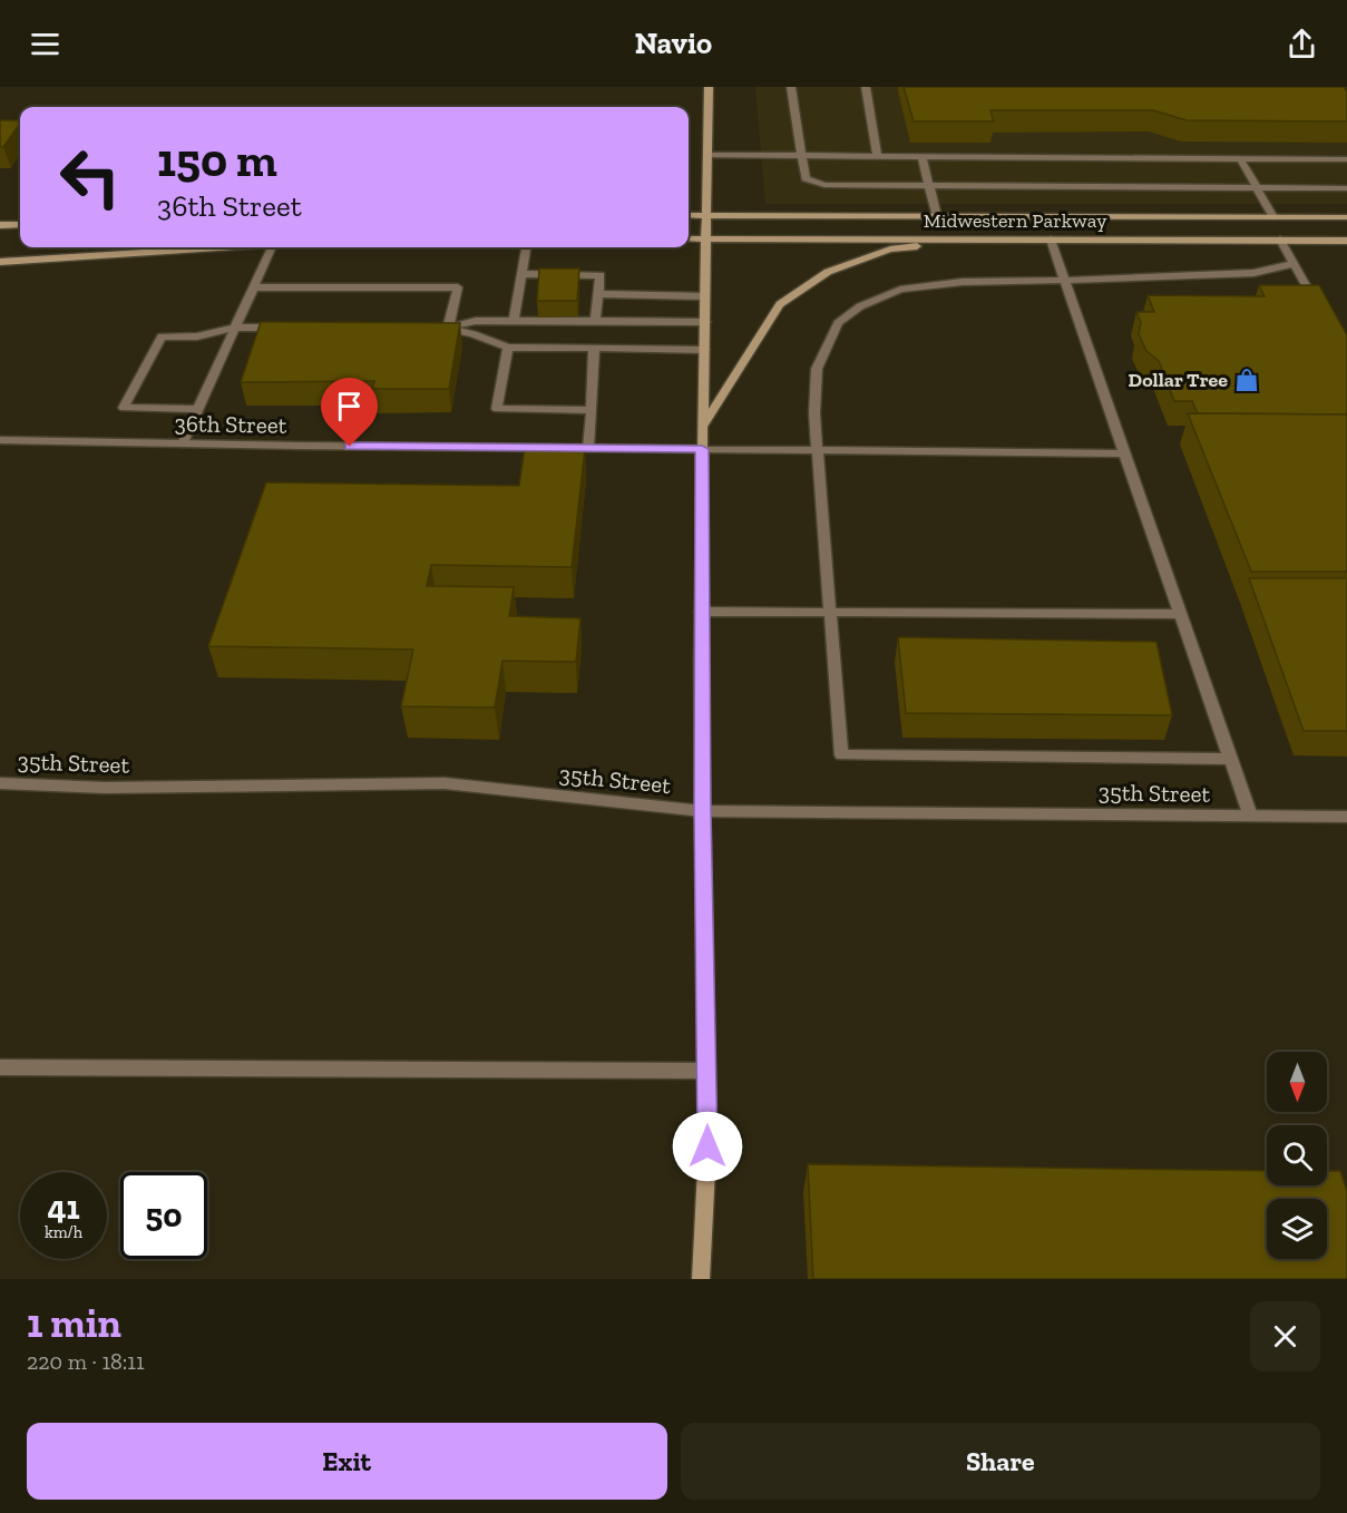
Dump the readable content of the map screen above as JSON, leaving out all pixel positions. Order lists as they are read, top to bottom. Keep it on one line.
{"streets":{"main road":["Midwestern Parkway"],"street":["36th Street","35th Street"]},"places":{"shop":["Dollar Tree"]},"north":"bottom","page":{"header":"Navio","turn":["150 m","36th Street"],"speed":"41 km/h","limit":"50","heading":["1 min","220 m · 18:11"],"buttons":["Exit","Share"]}}
